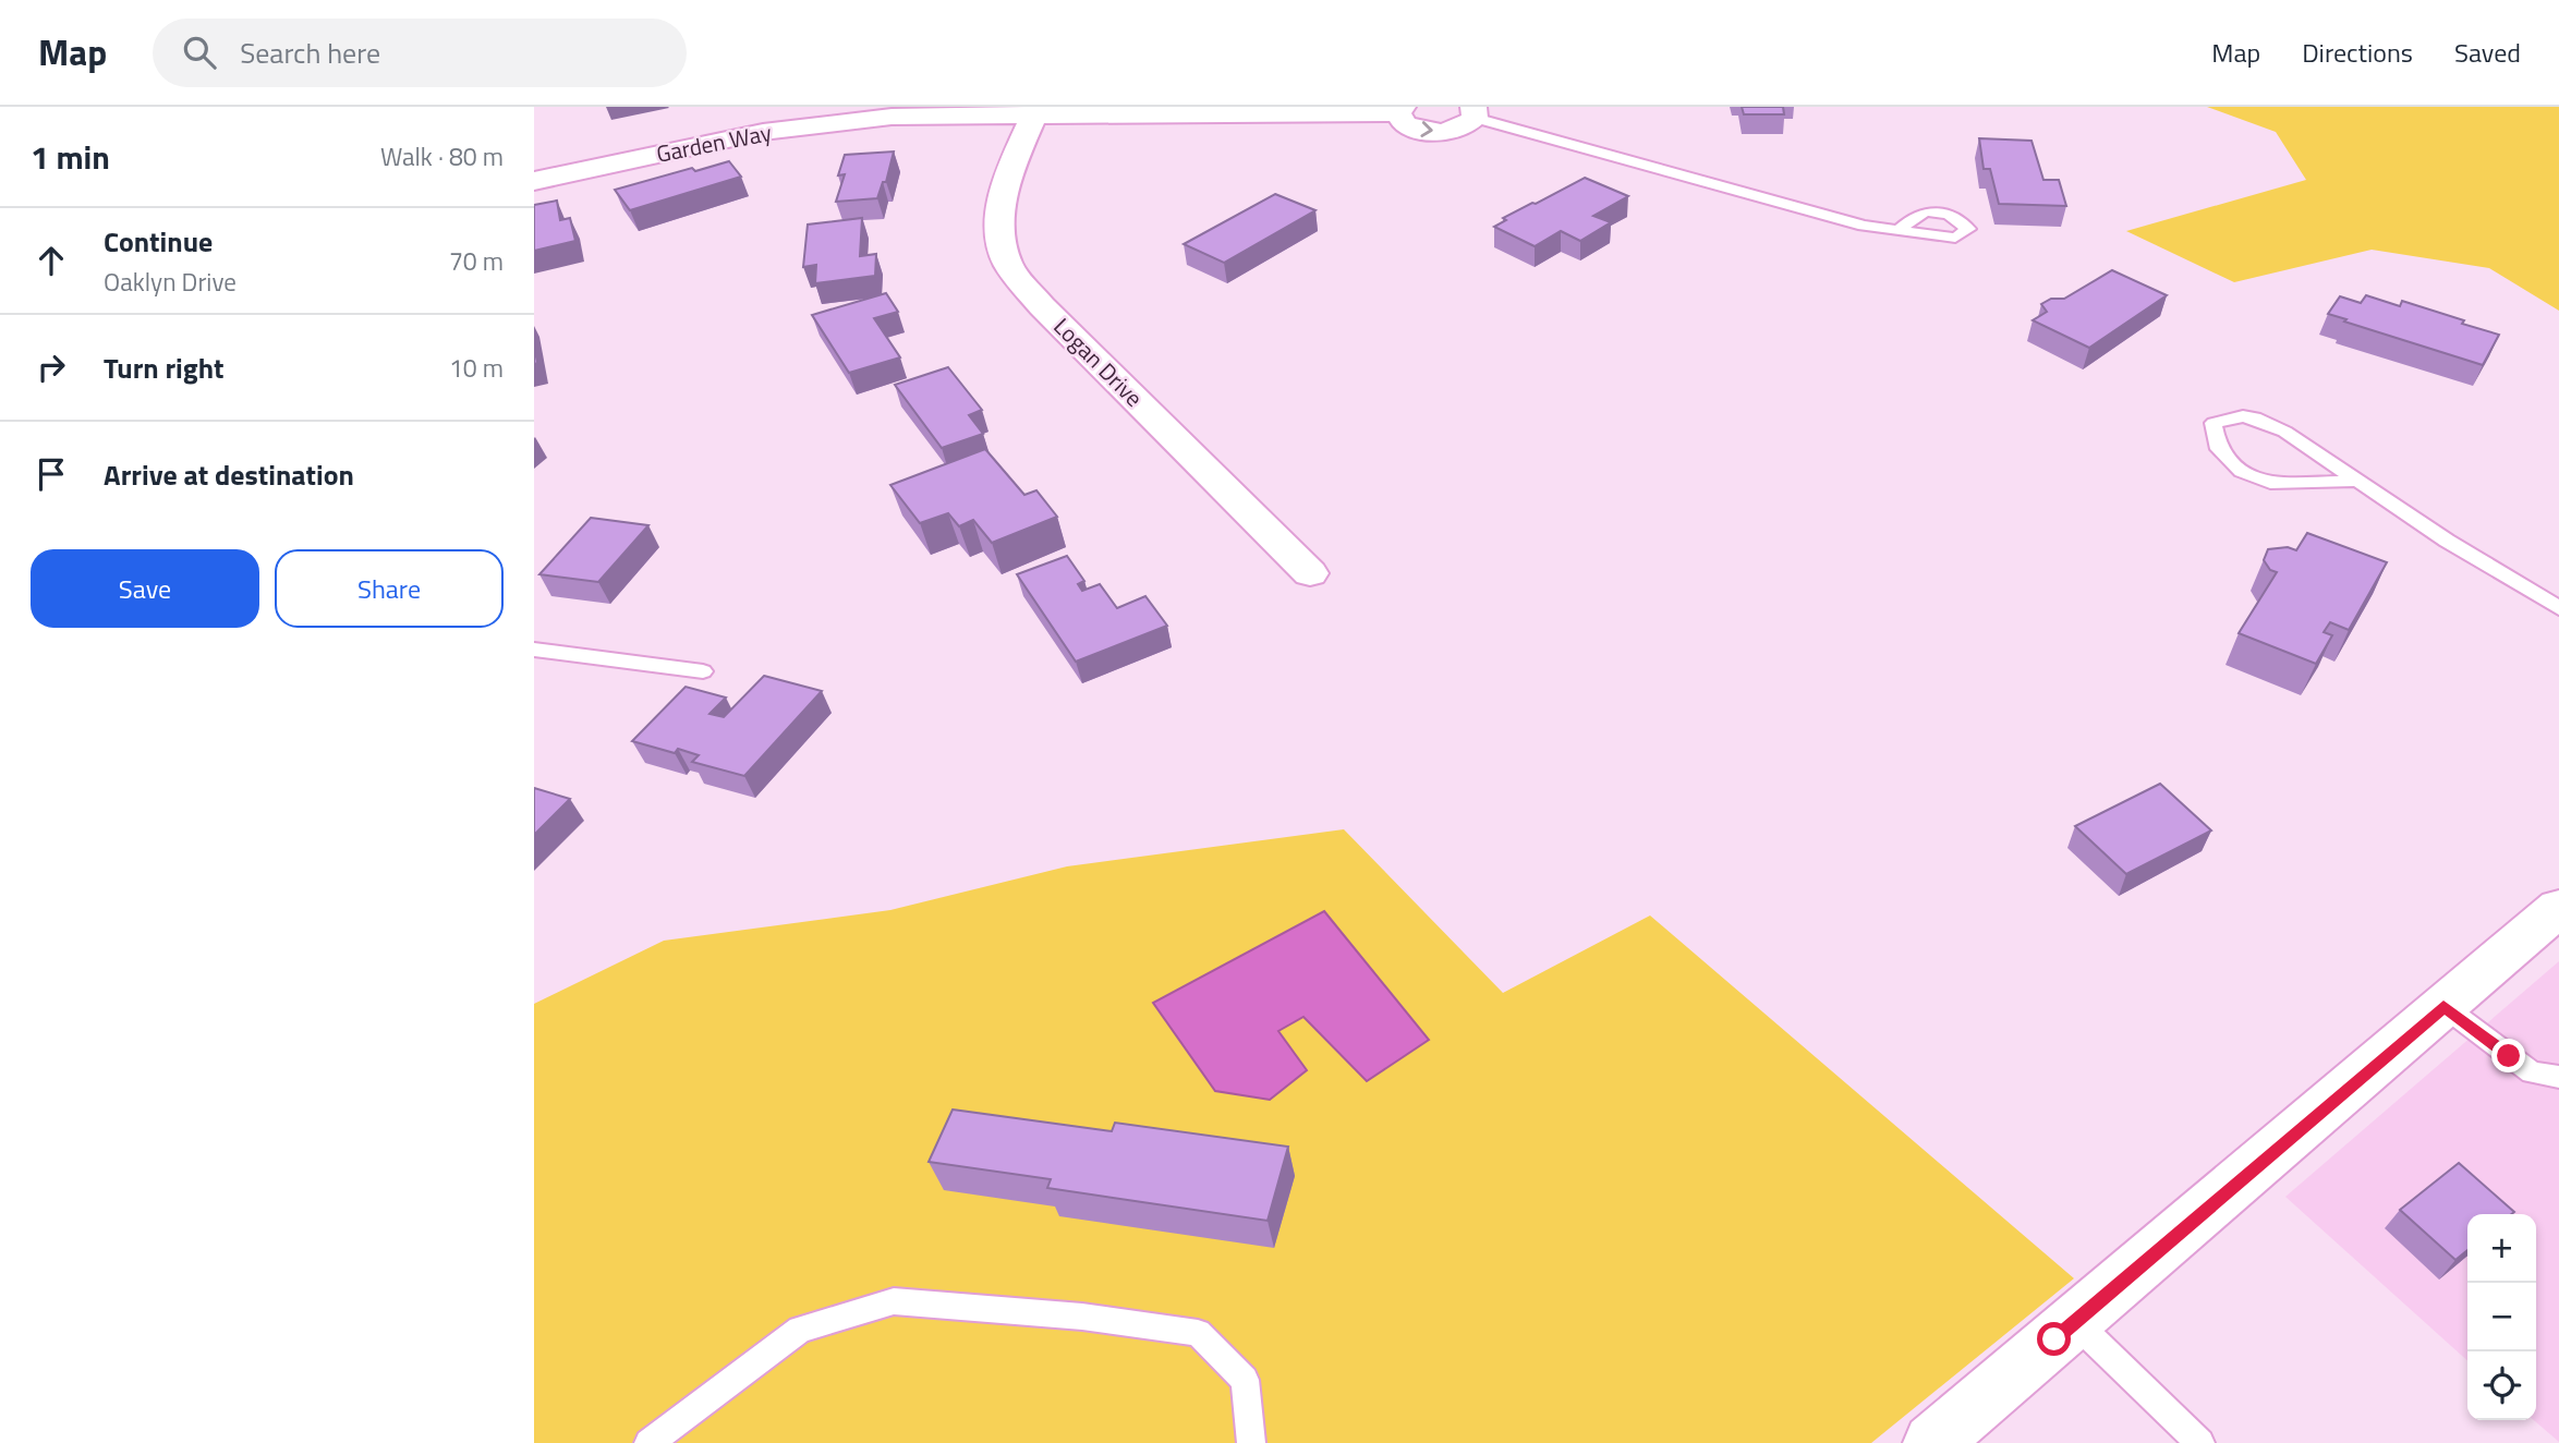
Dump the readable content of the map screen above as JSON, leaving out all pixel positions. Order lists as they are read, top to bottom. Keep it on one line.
{"streets":{"street":["Garden Way","Logan Drive"]},"crossings":[["Garden Way","Logan Drive"]],"page":{"header":"Map","search":"Search here","nav":["Map","Directions","Saved"],"heading":["1 min","Walk · 80 m"],"list":[["Continue","Oaklyn Drive","70 m"],["Turn right","10 m"],"Arrive at destination"],"buttons":["Save","Share"],"map_buttons":["+","−"]}}
